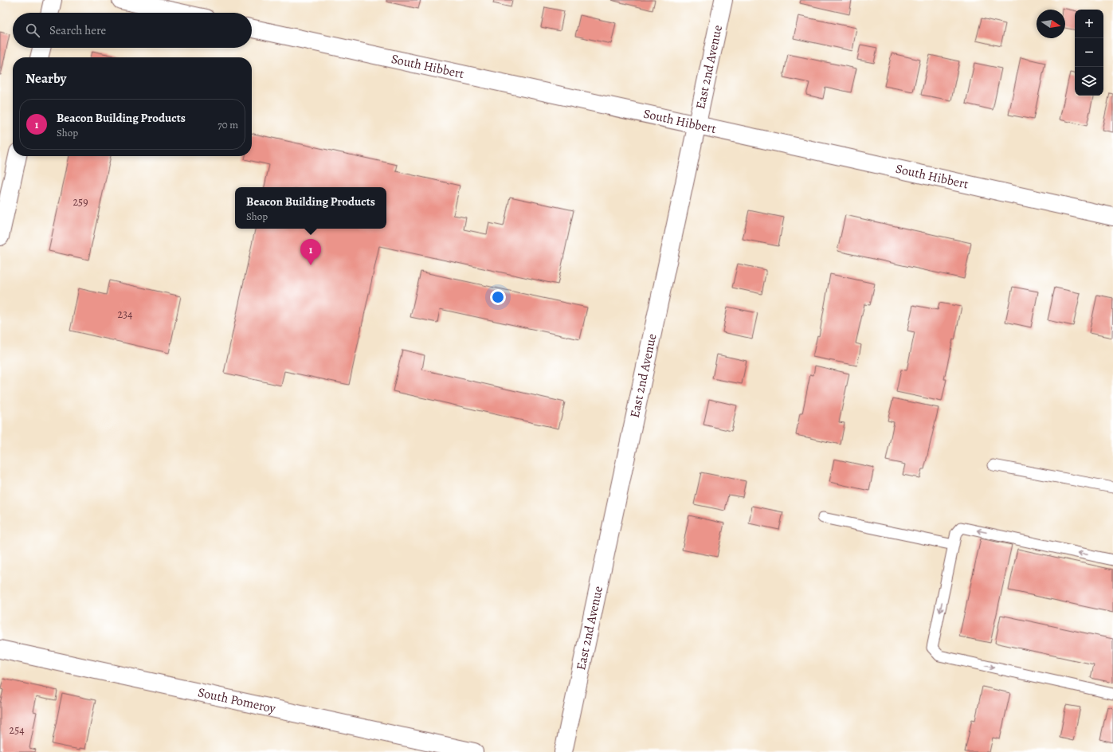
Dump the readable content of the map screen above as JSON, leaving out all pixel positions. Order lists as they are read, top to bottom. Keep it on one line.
{"streets":{"street":["South Hibbert","East 2nd Avenue","South Pomeroy"]},"crossings":[["South Hibbert","East 2nd Avenue"]],"house_numbers":["259","234","254"],"north":"right","page":{"map_buttons":["+","−"],"search":"Search here","heading":"Nearby","list":[{"mark":"1","name":"Beacon Building Products","note":"Shop","value":"70 m"}],"popup":["Beacon Building Products","Shop"],"pins":"1"}}
